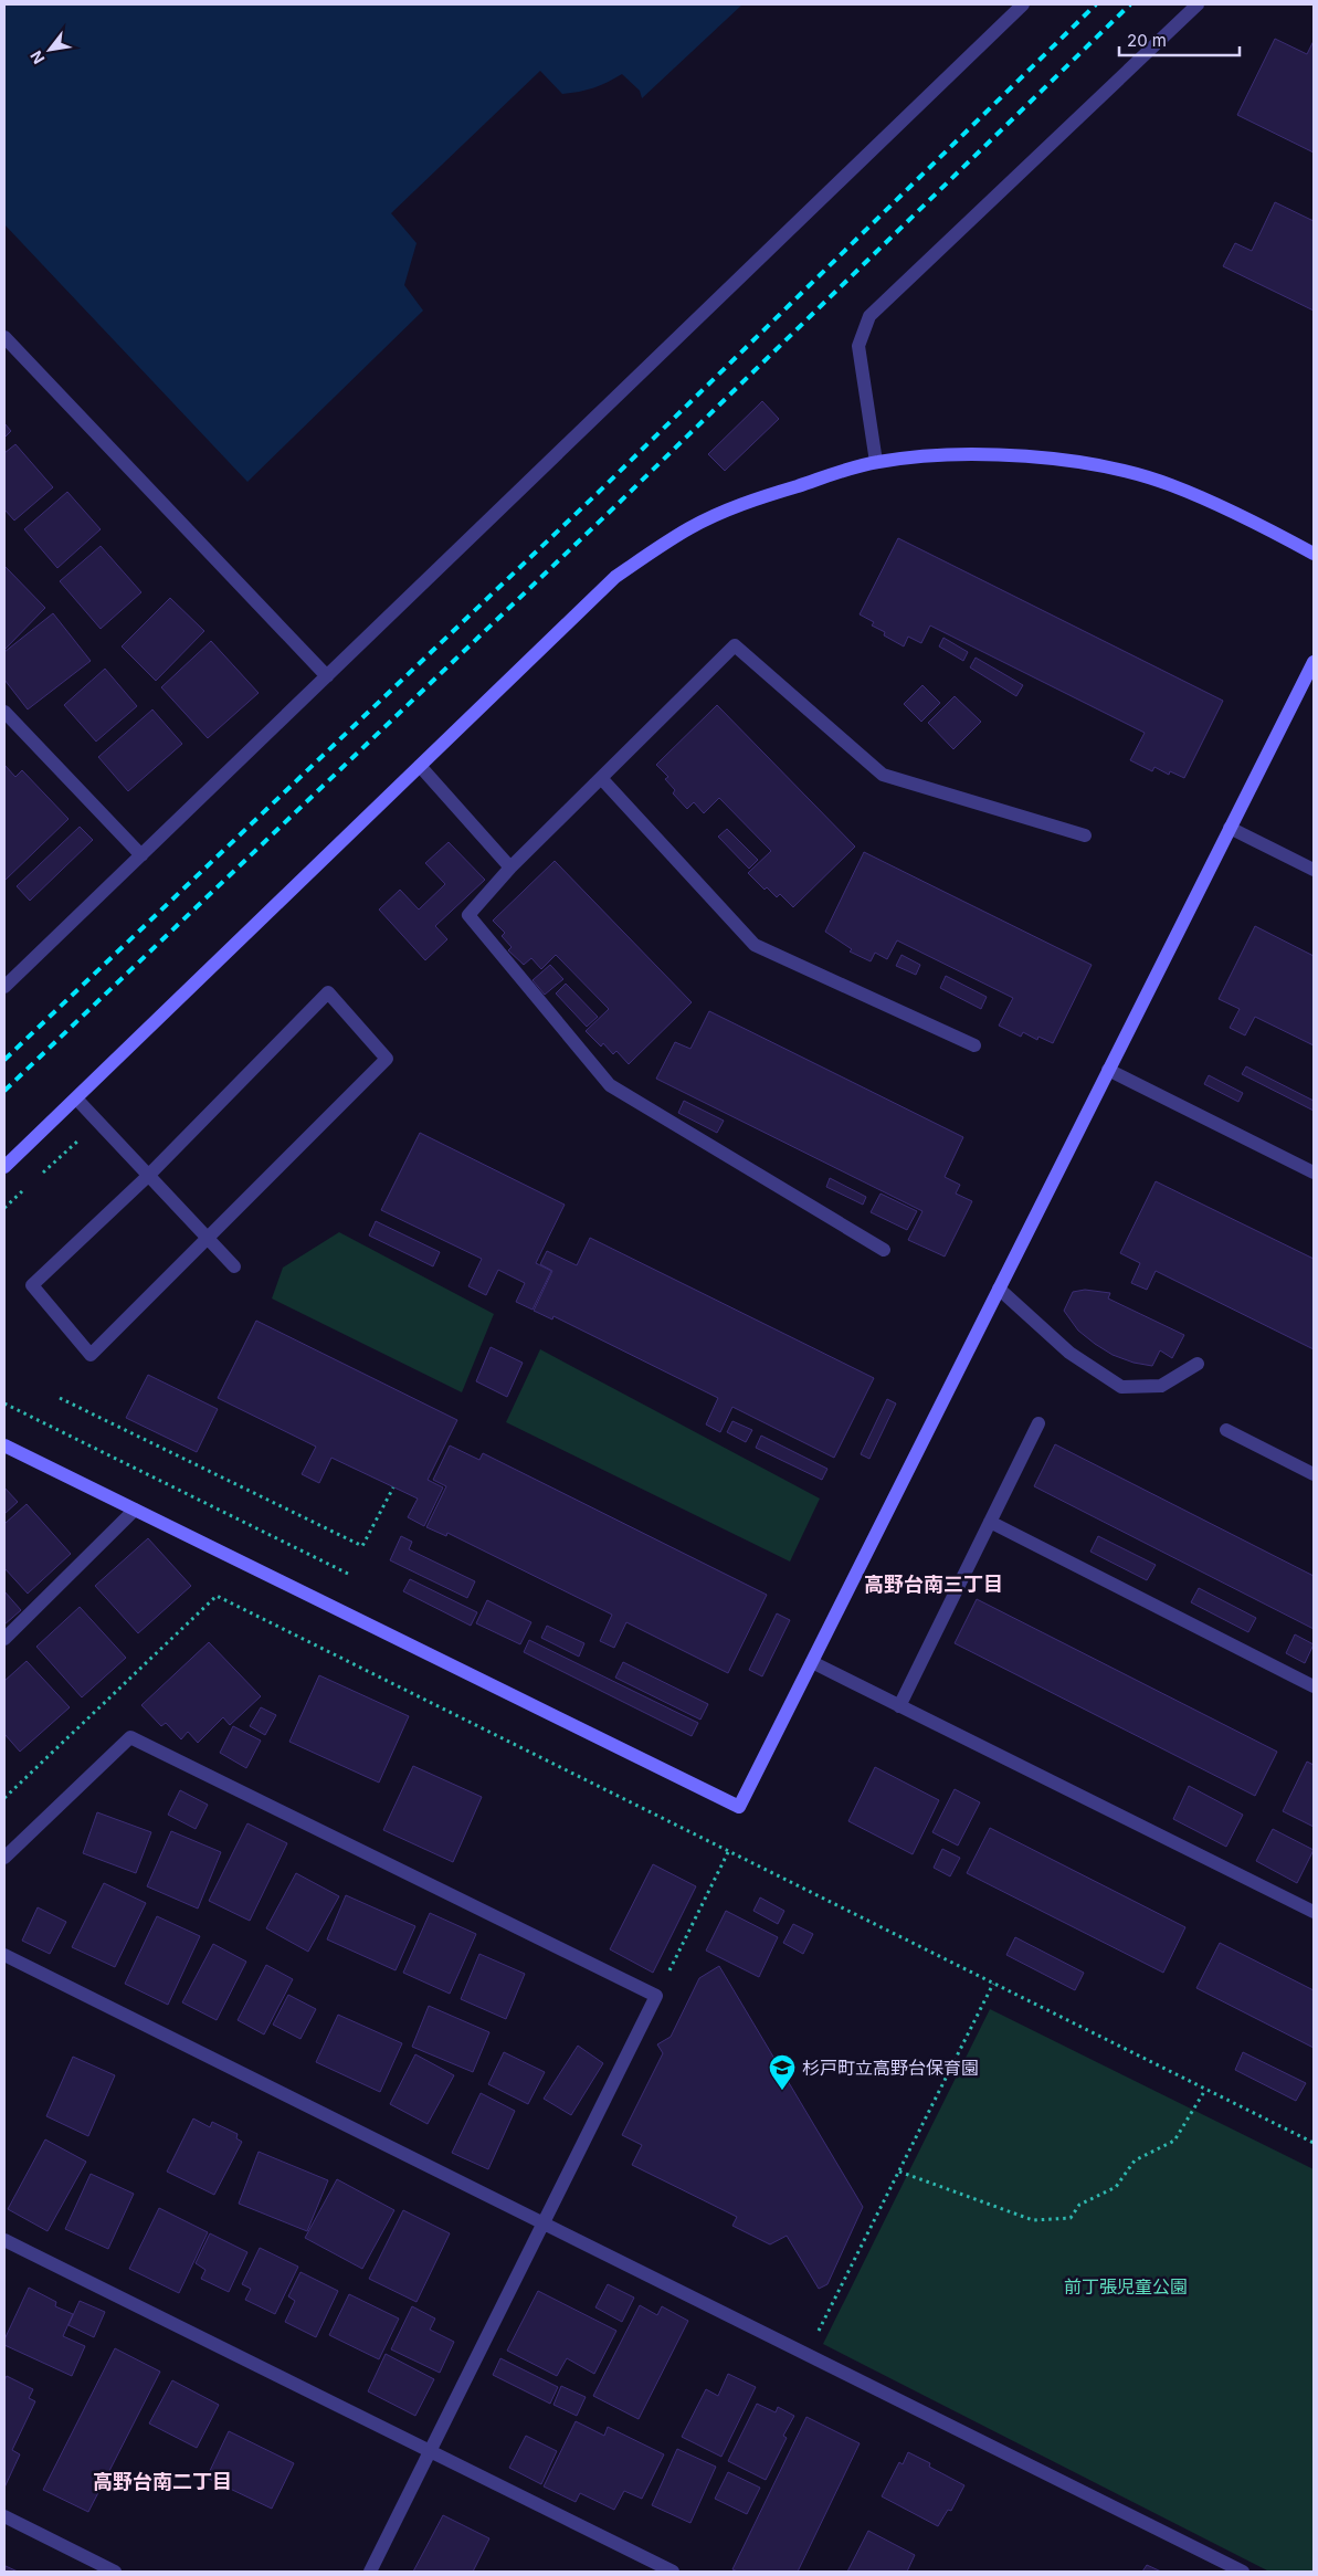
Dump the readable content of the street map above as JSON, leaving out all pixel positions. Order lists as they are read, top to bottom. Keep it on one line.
{"districts":["高野台南三丁目","高野台南二丁目"],"parks":["前丁張児童公園"],"places":{"school or university":["杉戸町立高野台保育園"]},"scale_bar":"20 m","north":"bottom left"}
